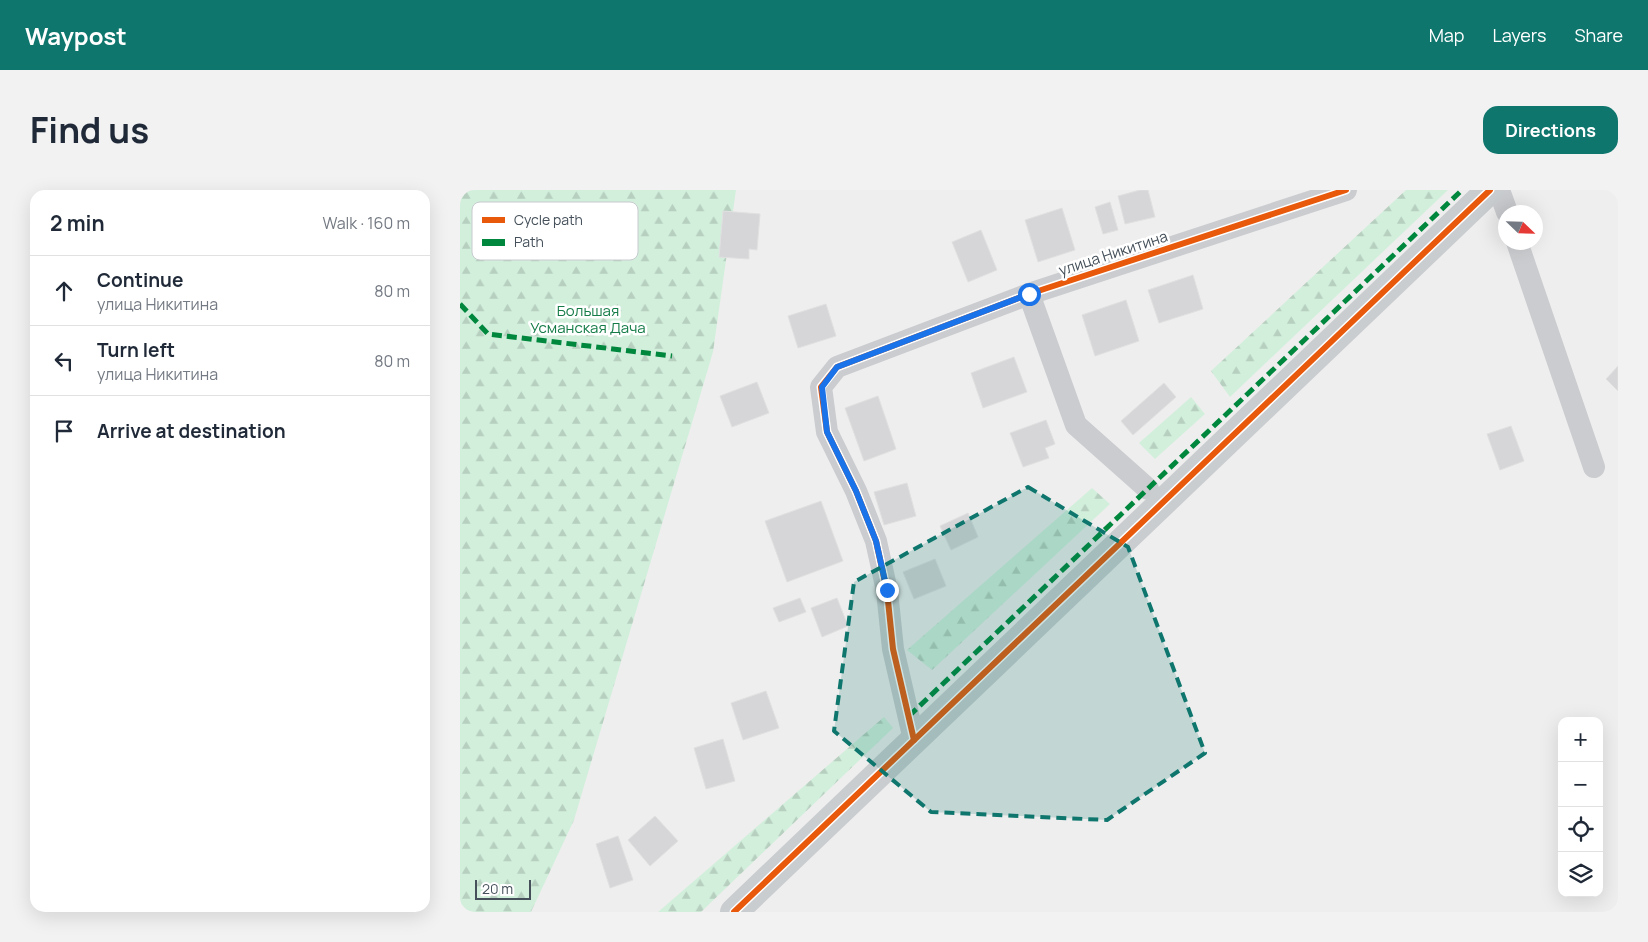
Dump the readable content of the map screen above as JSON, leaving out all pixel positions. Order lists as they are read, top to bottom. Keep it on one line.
{"streets":{"street":["улица Никитина"]},"parks":["Большая Усманская Дача"],"legend":["Cycle path","Path"],"scale_bar":"20 m","north":"bottom right","page":{"header":"Waypost","nav":["Map","Layers","Share"],"title":"Find us","buttons":"Directions","heading":["2 min","Walk · 160 m"],"list":[["Continue","улица Никитина","80 m"],["Turn left","улица Никитина","80 m"],"Arrive at destination"],"map_buttons":["+","−"],"scale":"20 m"}}
